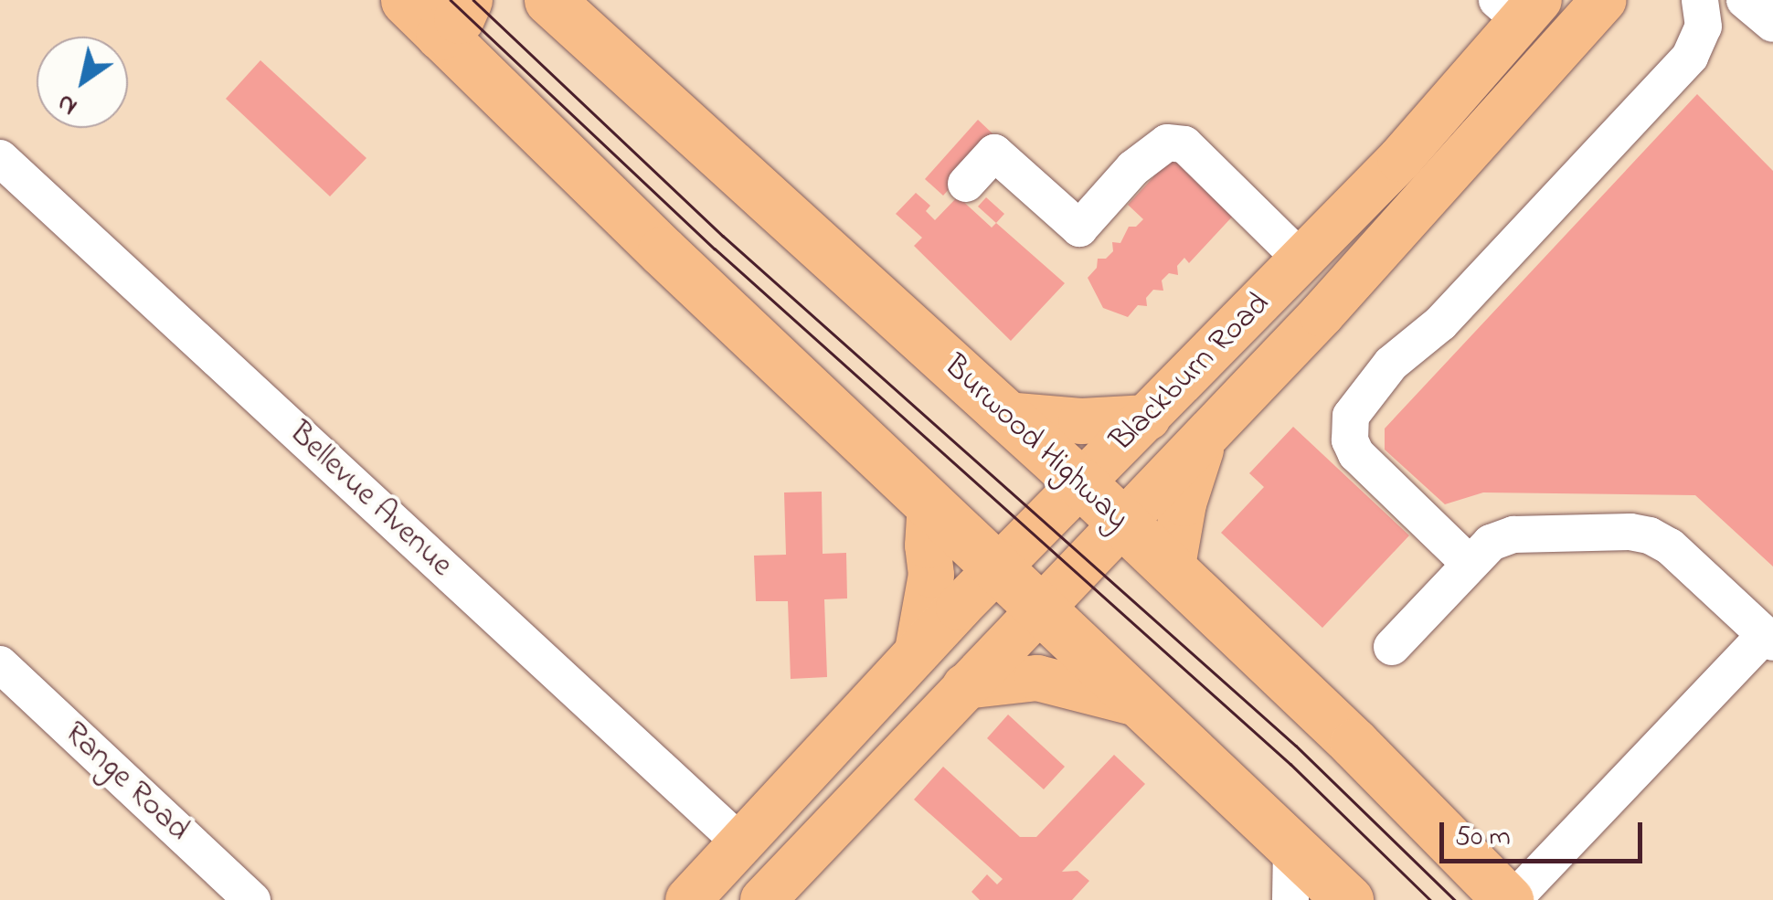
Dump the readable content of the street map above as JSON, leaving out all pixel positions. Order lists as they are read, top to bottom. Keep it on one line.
{"streets":{"highway":["Burwood Highway"],"main road":["Blackburn Road"],"street":["Bellevue Avenue","Range Road"]},"crossings":[["Blackburn Road","Burwood Highway"],["Blackburn Road","Bellevue Avenue"]],"scale_bar":"50 m","north":"bottom left"}
